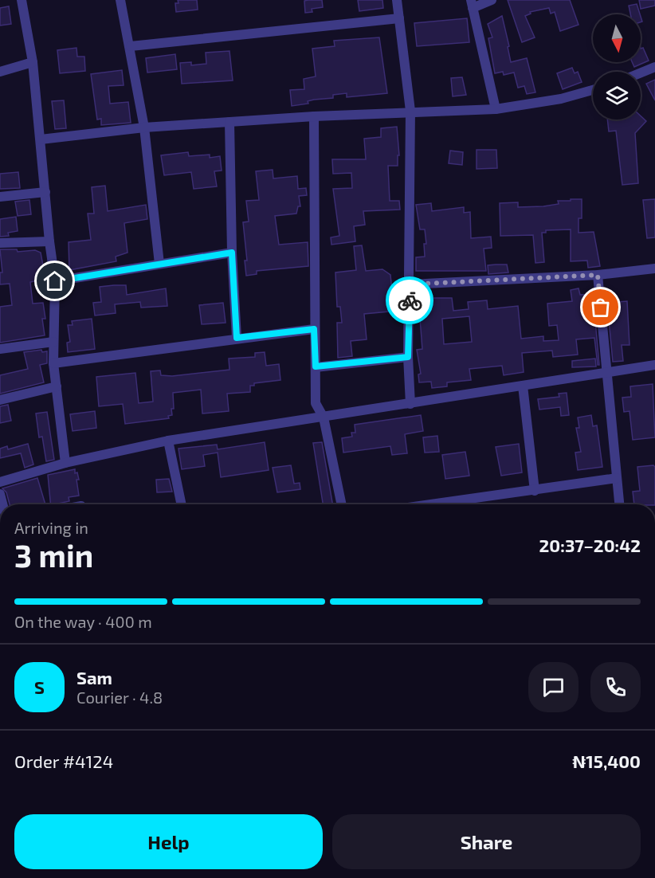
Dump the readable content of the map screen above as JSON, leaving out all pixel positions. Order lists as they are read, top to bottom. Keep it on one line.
{"north":"bottom","page":{"heading":["3 min","Arriving in","20:37–20:42"],"panel":["Sam","Courier · 4.8","Order #4124","₦15,400"],"bar":"On the way · 400 m","round":"S","buttons":["Help","Share"]}}
